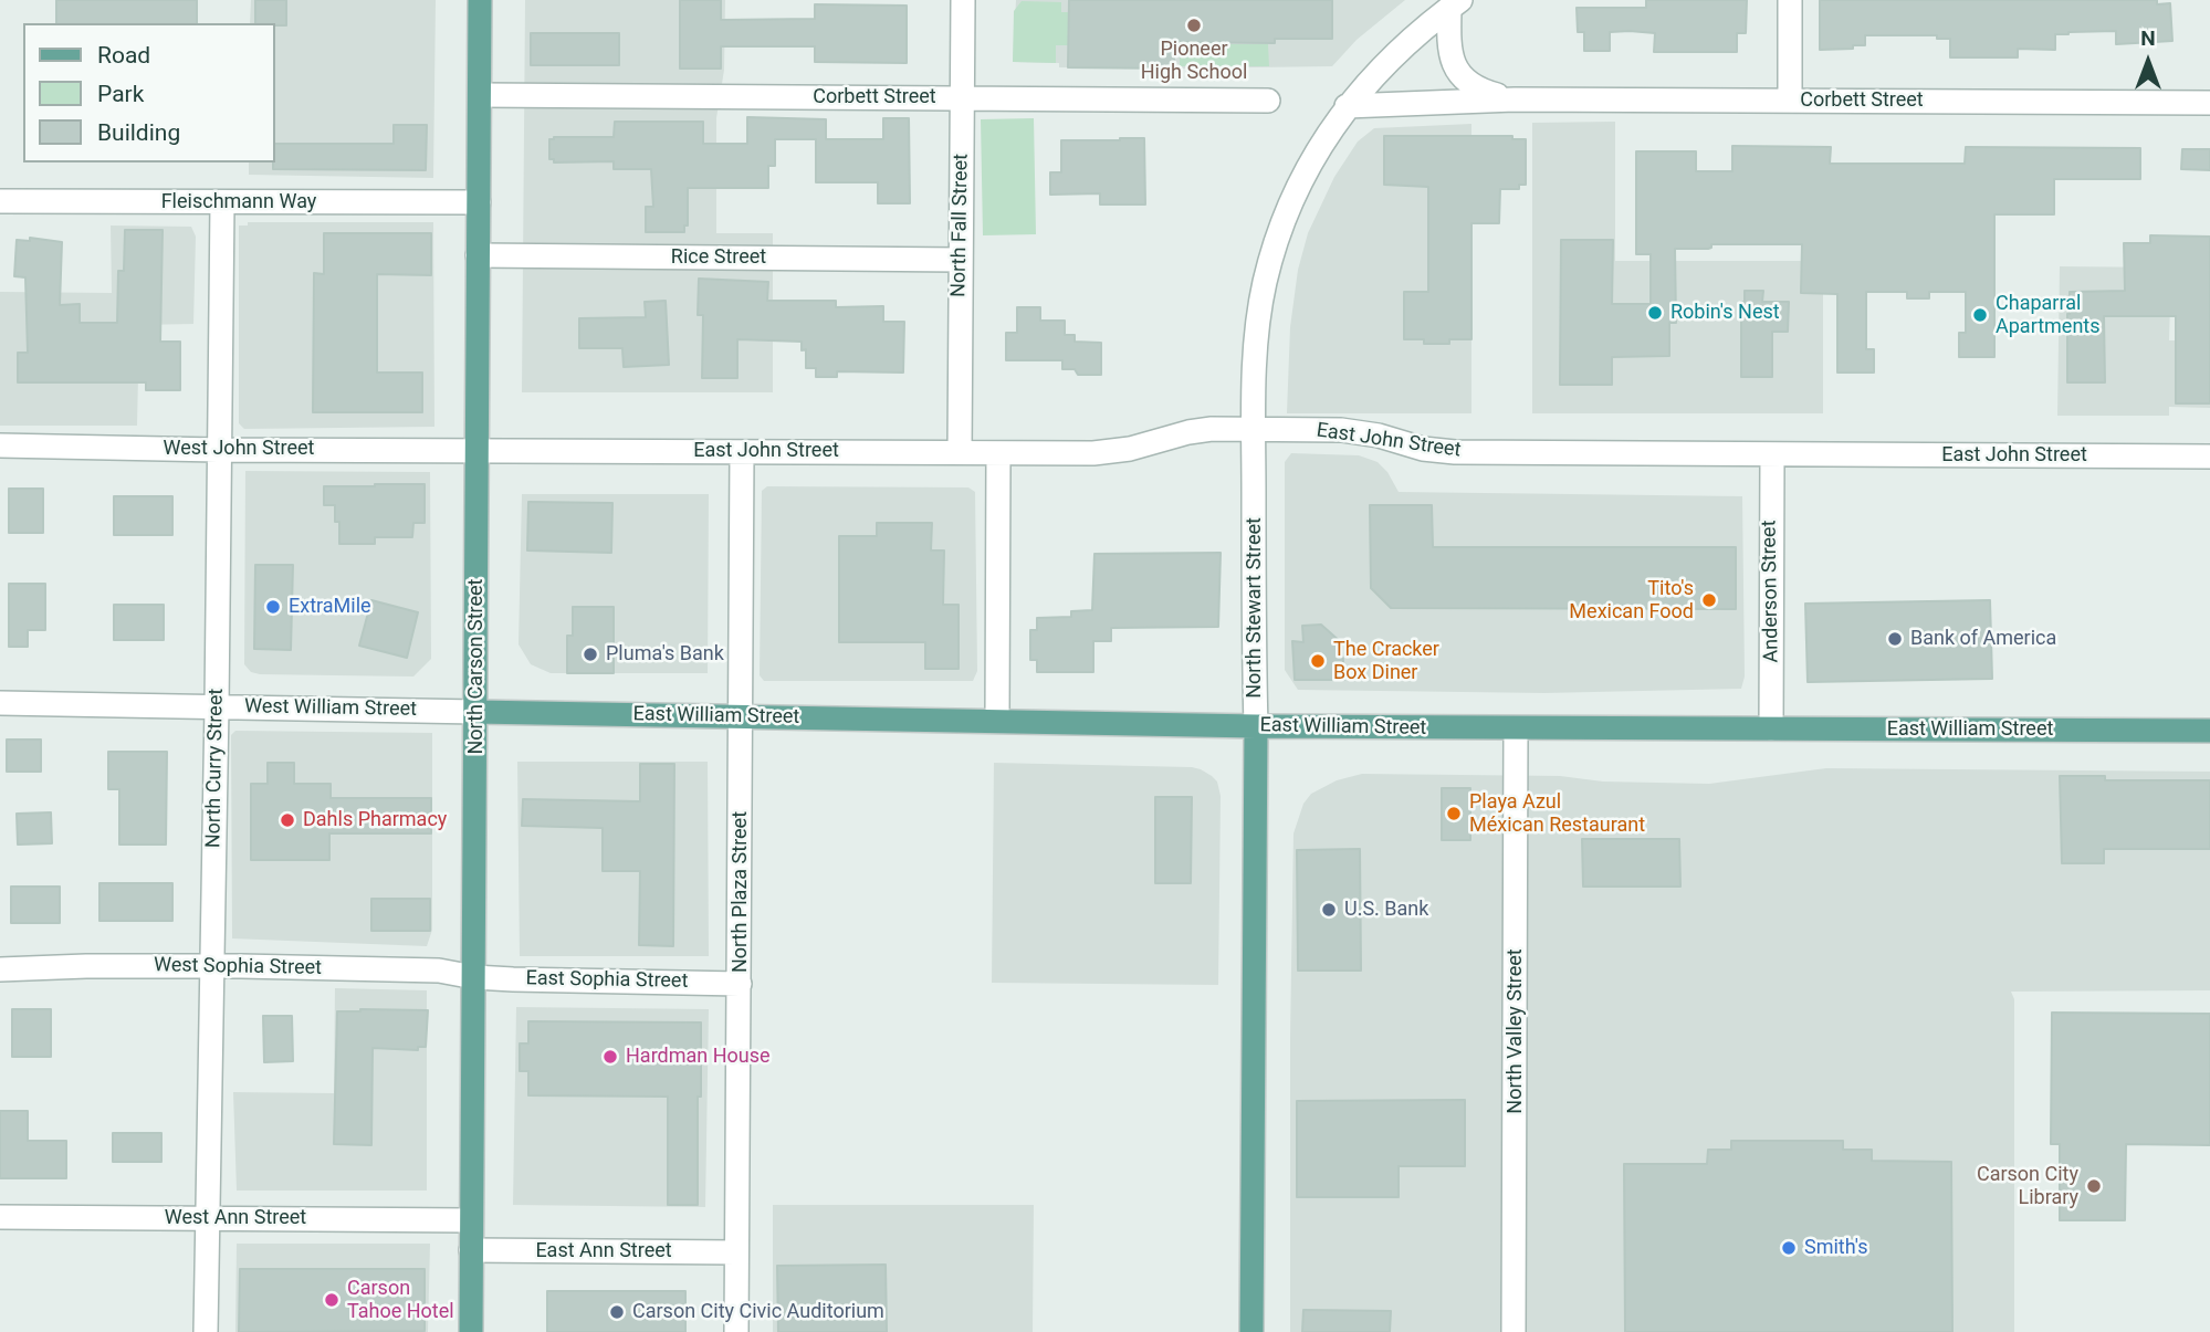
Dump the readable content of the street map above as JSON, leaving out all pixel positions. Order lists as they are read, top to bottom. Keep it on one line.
{"streets":{"main road":["North Stewart Street","North Carson Street","East William Street"],"street":["Corbett Street","Fleischmann Way","North Fall Street","Rice Street","East John Street","West John Street","Anderson Street","West William Street","North Curry Street","North Plaza Street","West Sophia Street","East Sophia Street","North Valley Street","West Ann Street","East Ann Street"]},"crossings":[["Corbett Street","North Fall Street"],["Corbett Street","North Stewart Street"],["Corbett Street","North Carson Street"],["Fleischmann Way","North Carson Street"],["Fleischmann Way","North Curry Street"],["North Fall Street","Rice Street"],["North Fall Street","East John Street"],["Rice Street","North Carson Street"],["East John Street","West John Street"],["East John Street","Anderson Street"],["East John Street","North Stewart Street"],["East John Street","North Carson Street"],["East John Street","North Plaza Street"],["West John Street","North Carson Street"],["West John Street","North Curry Street"],["Anderson Street","East William Street"],["North Stewart Street","East William Street"],["North Carson Street","West William Street"],["North Carson Street","East William Street"],["North Carson Street","West Sophia Street"],["North Carson Street","East Sophia Street"],["North Carson Street","West Ann Street"],["North Carson Street","East Ann Street"],["West William Street","East William Street"],["West William Street","North Curry Street"],["East William Street","North Plaza Street"],["East William Street","North Valley Street"],["North Curry Street","West Sophia Street"],["North Curry Street","West Ann Street"],["North Plaza Street","East Sophia Street"],["North Plaza Street","East Ann Street"],["West Sophia Street","East Sophia Street"]],"places":["Pioneer High School","Robin's Nest","Chaparral Apartments","Tito's Mexican Food","ExtraMile","Bank of America","Pluma's Bank","The Cracker Box Diner","Playa Azul Méxican Restaurant","Dahls Pharmacy","U.S. Bank","Hardman House","Carson City Library","Smith's","Carson Tahoe Hotel","Carson City Civic Auditorium"],"legend":["Road","Park","Building"],"north":"top"}
